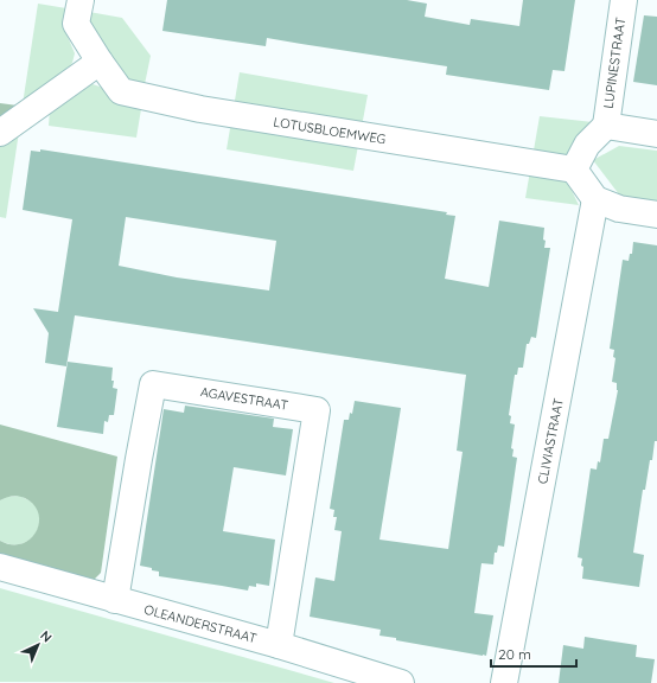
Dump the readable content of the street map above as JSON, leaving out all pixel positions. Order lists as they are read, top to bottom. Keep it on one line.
{"streets":{"street":["LUPINESTRAAT","LOTUSBLOEMWEG","AGAVESTRAAT","CLIVIASTRAAT","OLEANDERSTRAAT"]},"crossings":[["AGAVESTRAAT","OLEANDERSTRAAT"]],"scale_bar":"20 m","north":"top right"}
